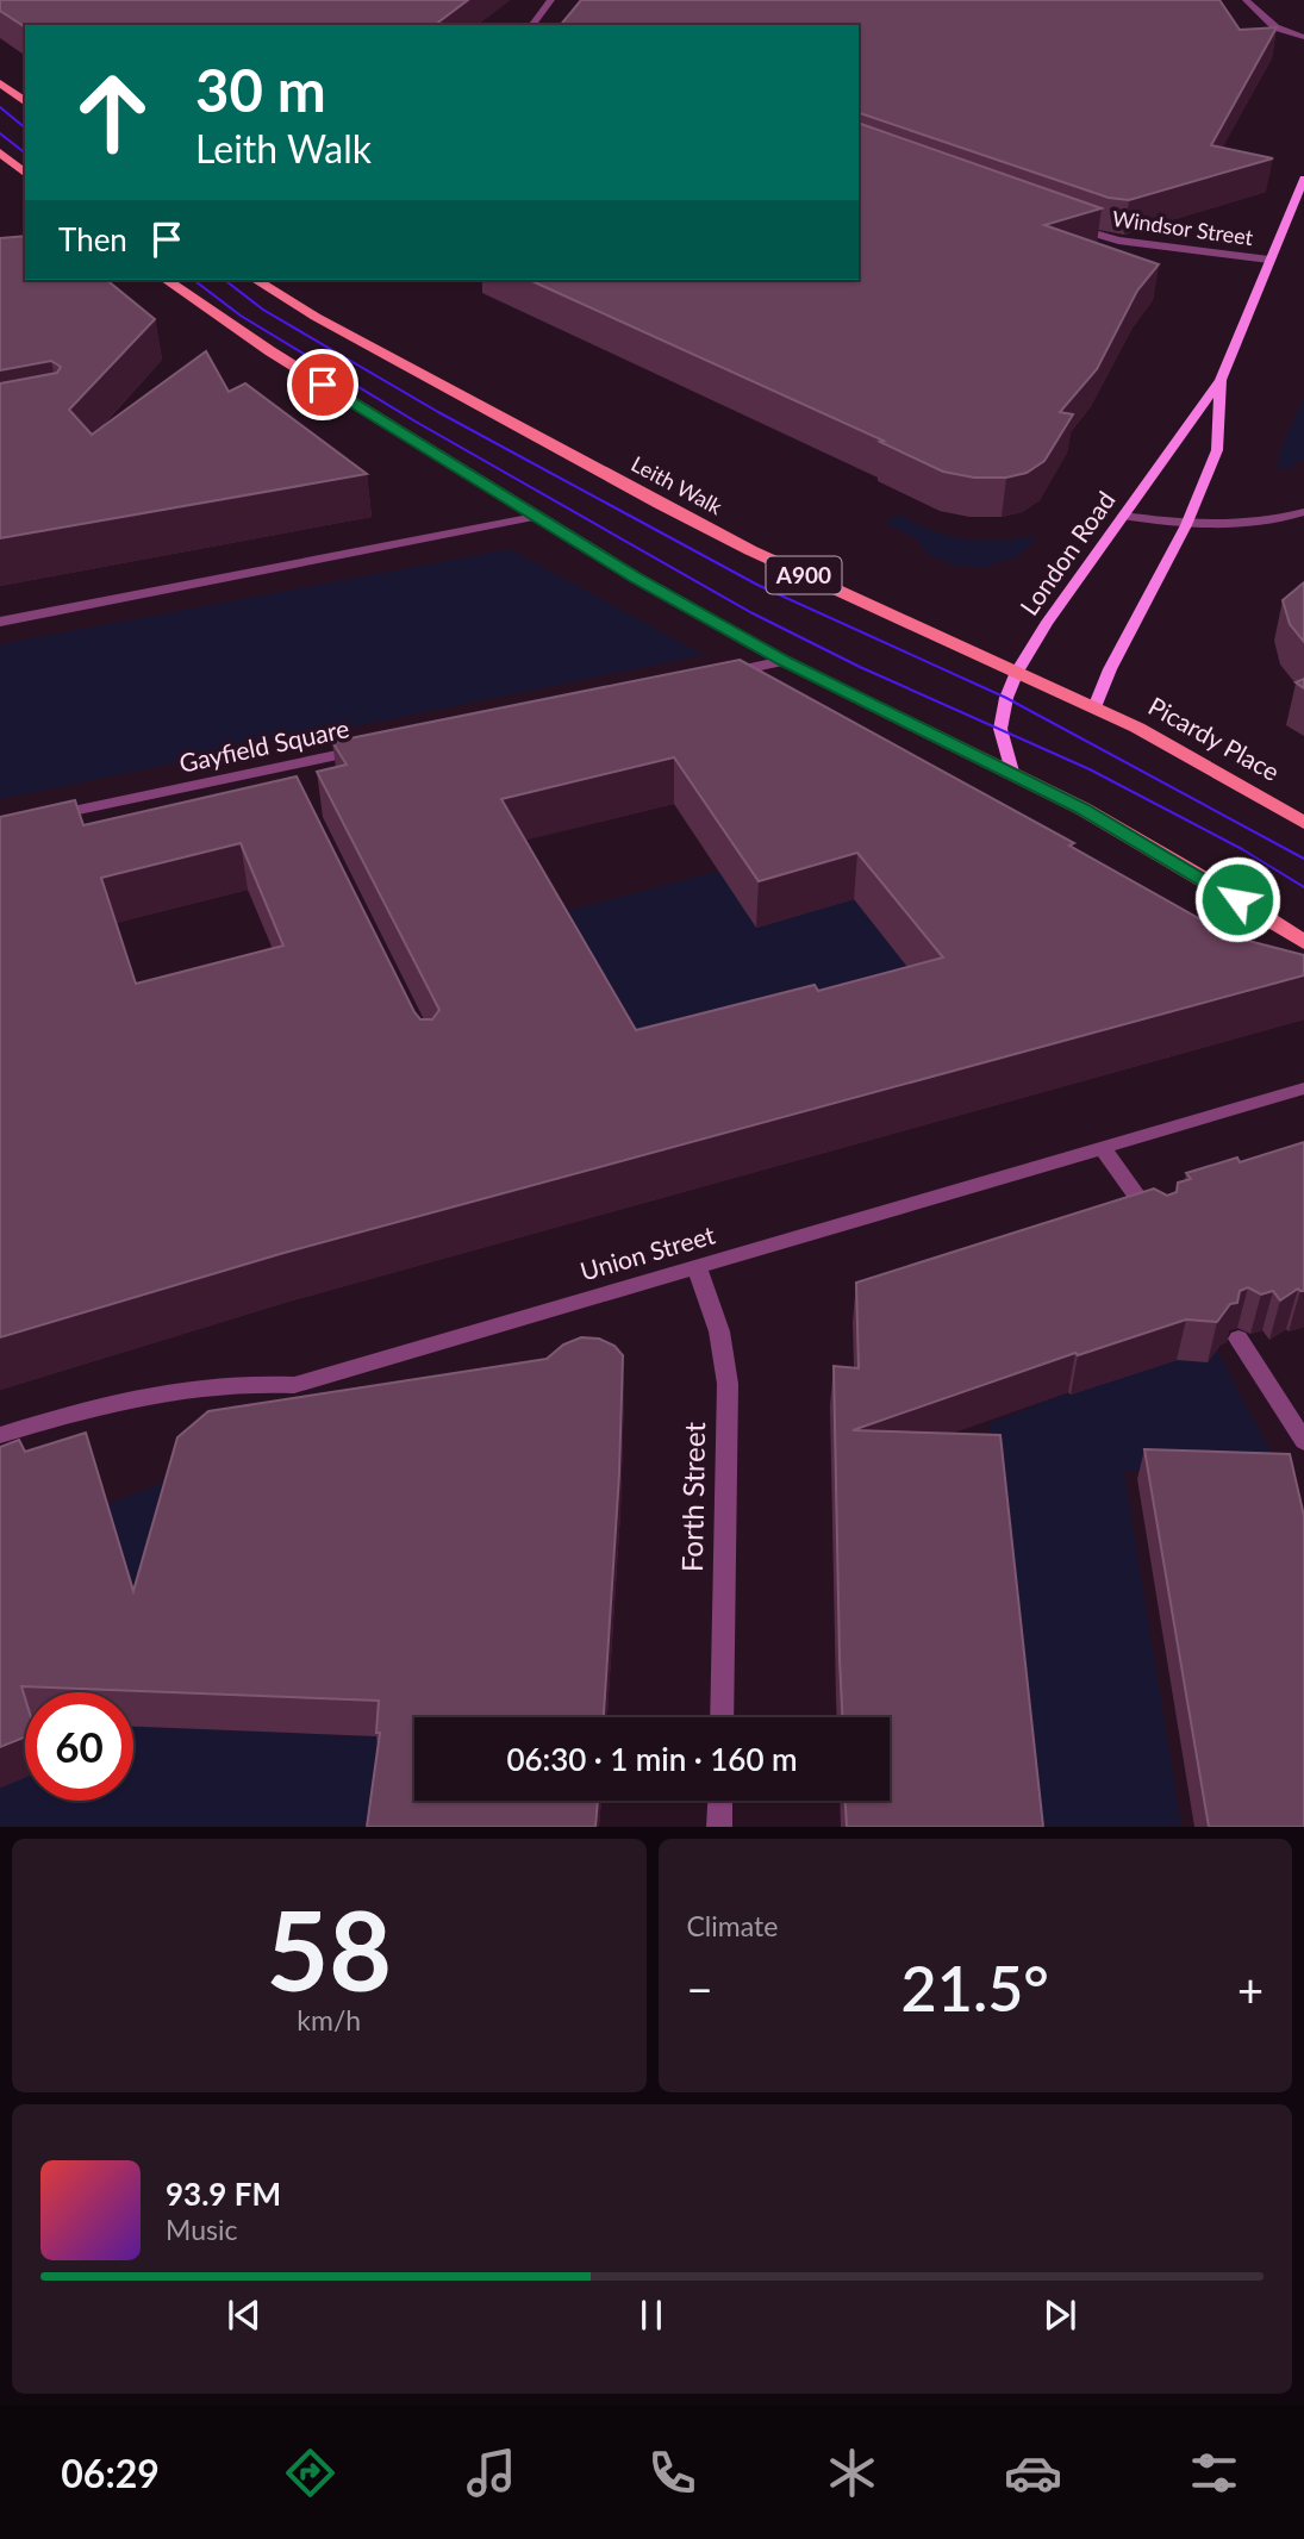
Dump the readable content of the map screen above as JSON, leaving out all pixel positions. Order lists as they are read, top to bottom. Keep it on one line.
{"streets":{"main road":["Leith Walk","London Road","A900","Picardy Place"],"street":["Windsor Street","Gayfield Square","Union Street","Forth Street"]},"crossings":[["Windsor Street","London Road"],["Leith Walk","London Road"],["Leith Walk","Picardy Place"],["London Road","Picardy Place"],["Union Street","Forth Street"]],"page":{"turn":["30 m","Leith Walk"],"then":"Then","limit":"60","trip":"06:30 · 1 min · 160 m","tile":[["58","km/h"],"Climate"],"heat":["−","21.5°","+"],"song":["93.9 FM","Music"],"tabs":"06:29"}}
